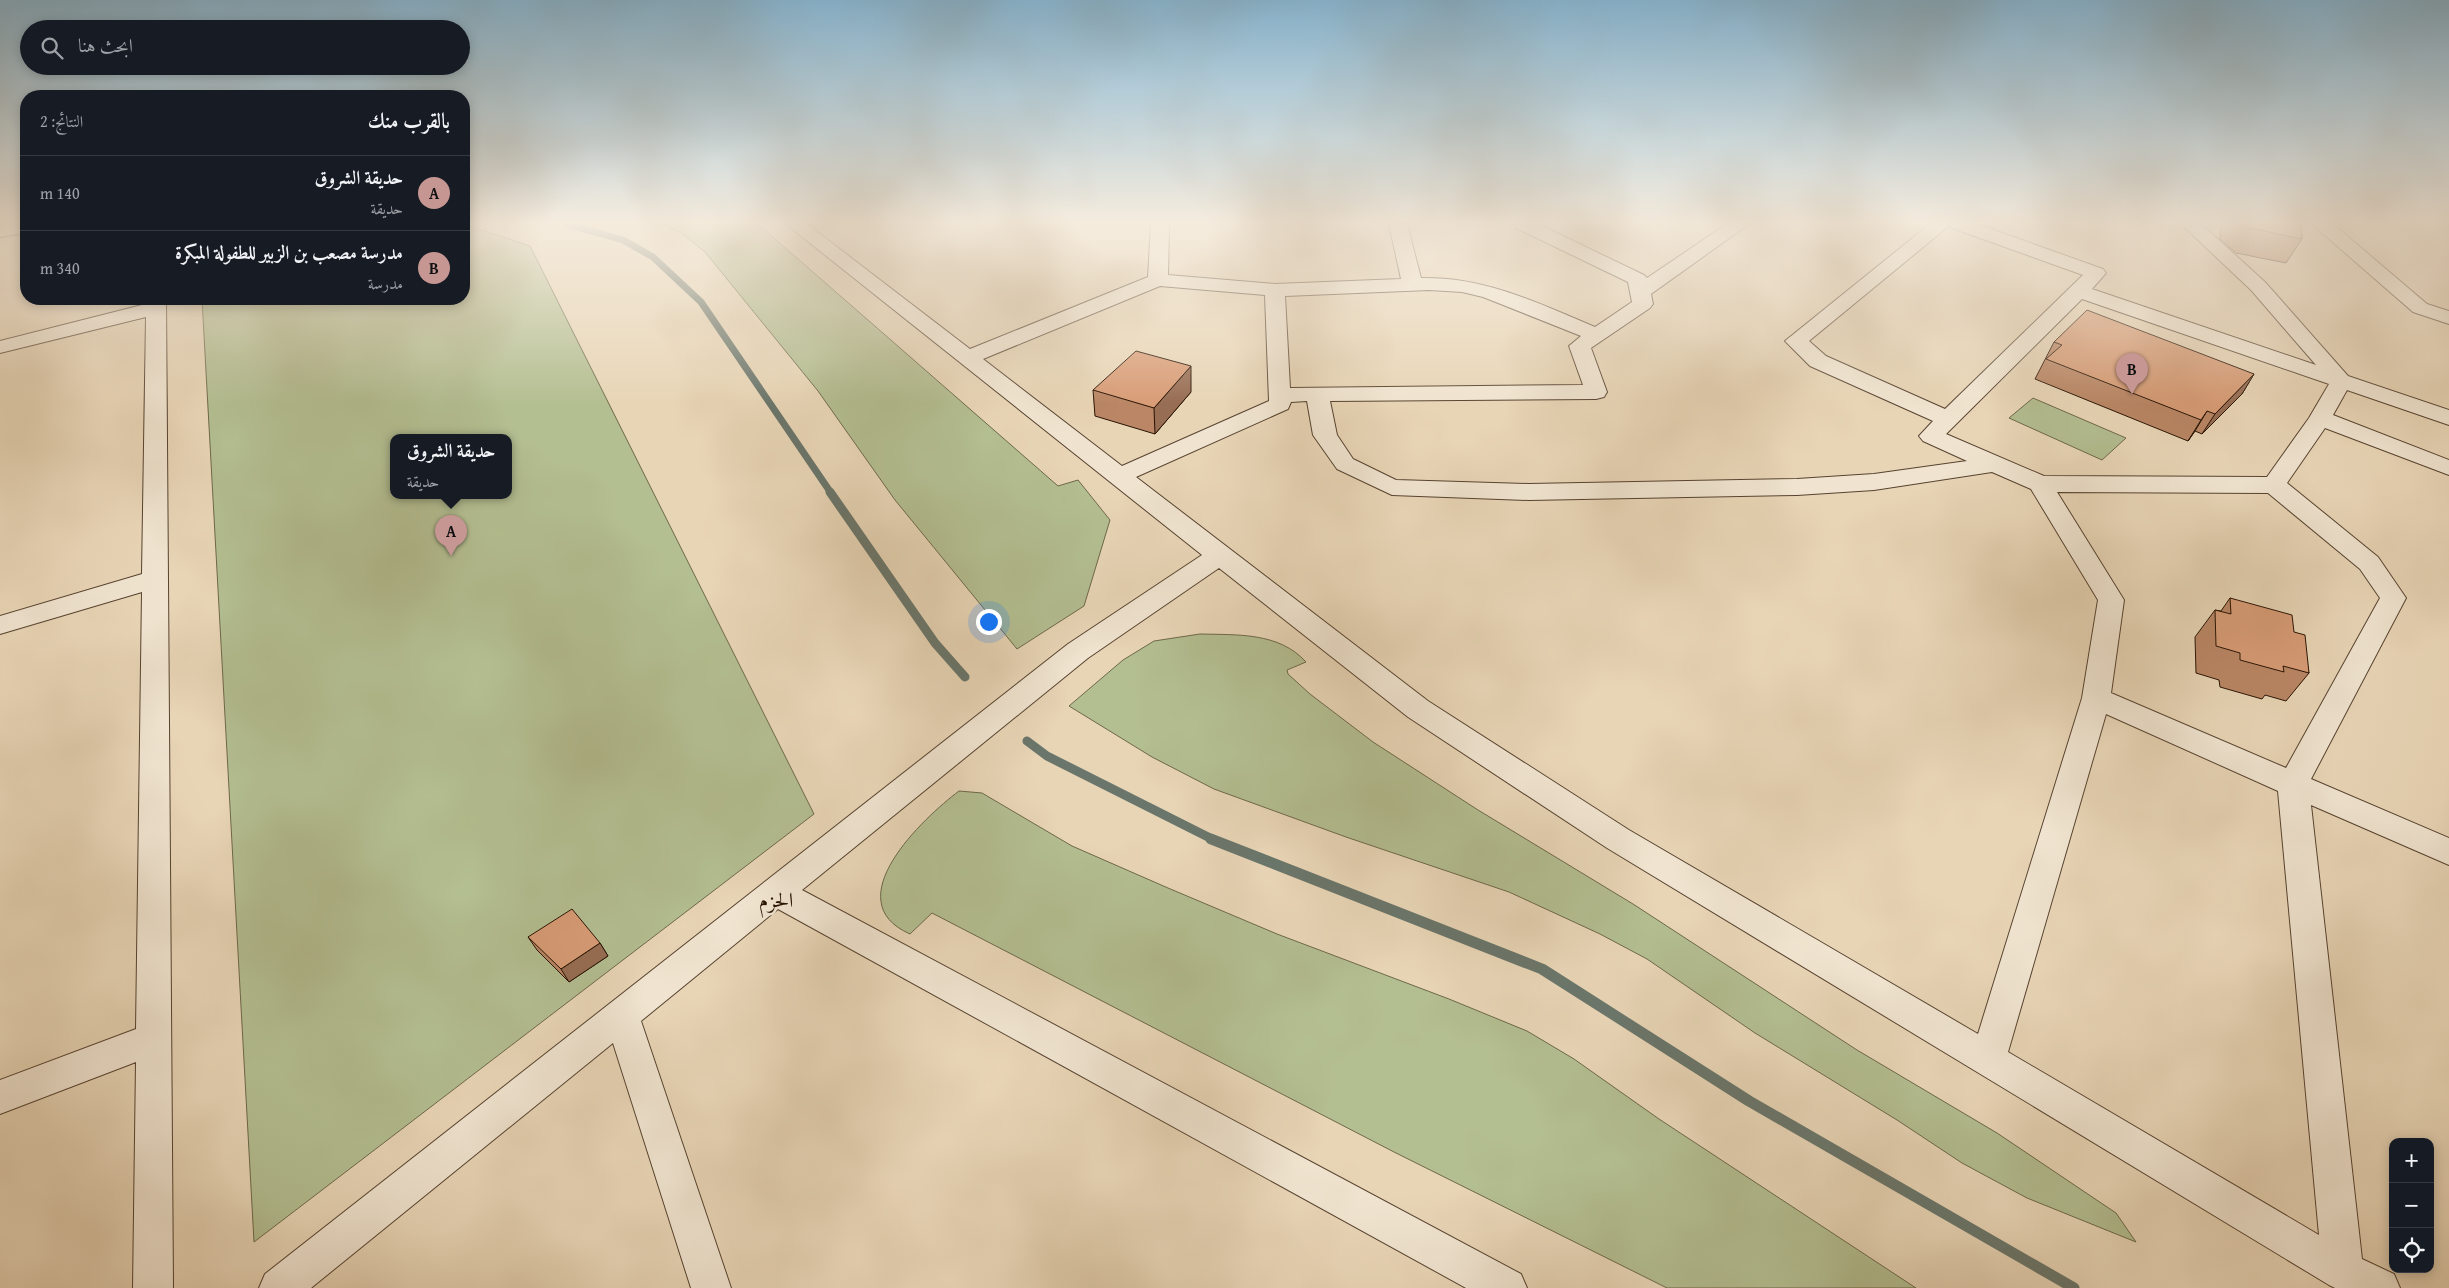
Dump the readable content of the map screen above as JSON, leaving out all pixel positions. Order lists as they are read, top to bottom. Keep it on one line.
{"districts":["الحزم"],"page":{"search":"ابحث هنا","heading":["بالقرب منك","النتائج: 2"],"list":[{"mark":"A","name":"حديقة الشروق","note":"حديقة","value":"140 m"},{"mark":"B","name":"مدرسة مصعب بن الزبير للطفولة المبكرة","note":"مدرسة","value":"340 m"}],"pins":["B","A"],"popup":["حديقة الشروق","حديقة"],"map_buttons":["+","−"]}}
